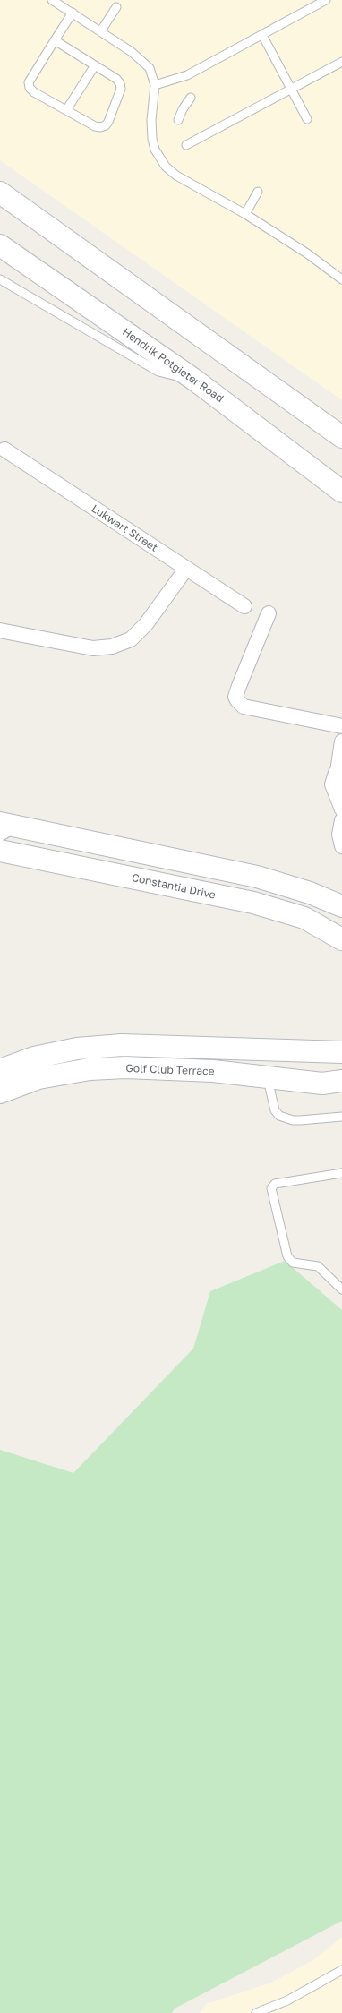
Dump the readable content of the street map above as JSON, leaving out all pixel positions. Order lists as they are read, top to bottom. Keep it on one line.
{"streets":{"street":["Hendrik Potgieter Road","Lukwart Street","Constantia Drive","Golf Club Terrace"]}}
